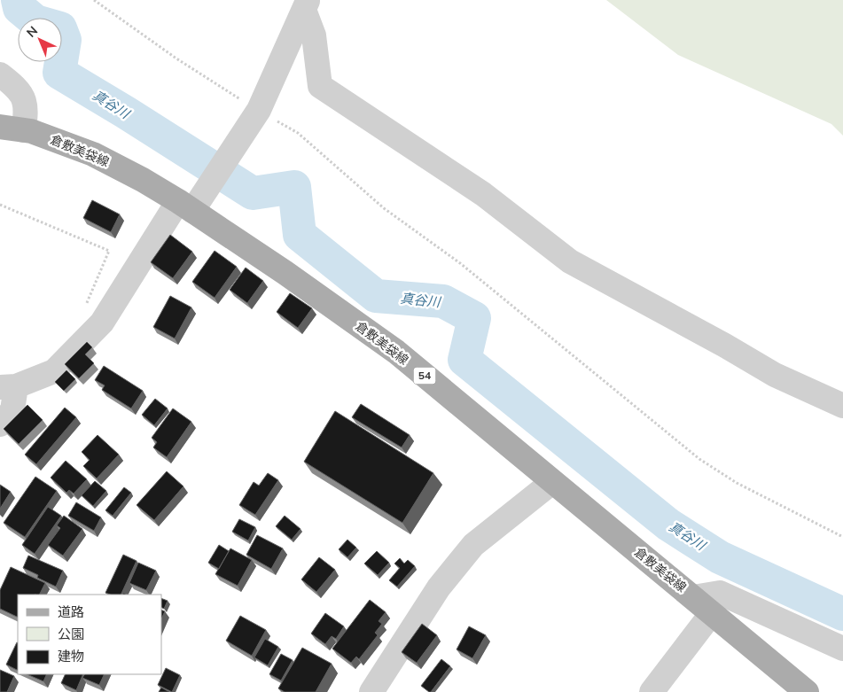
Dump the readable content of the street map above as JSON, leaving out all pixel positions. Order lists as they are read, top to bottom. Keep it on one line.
{"streets":{"main road":["倉敷美袋線","54"]},"water":["真谷川"],"legend":["道路","公園","建物"],"north":"top left"}
